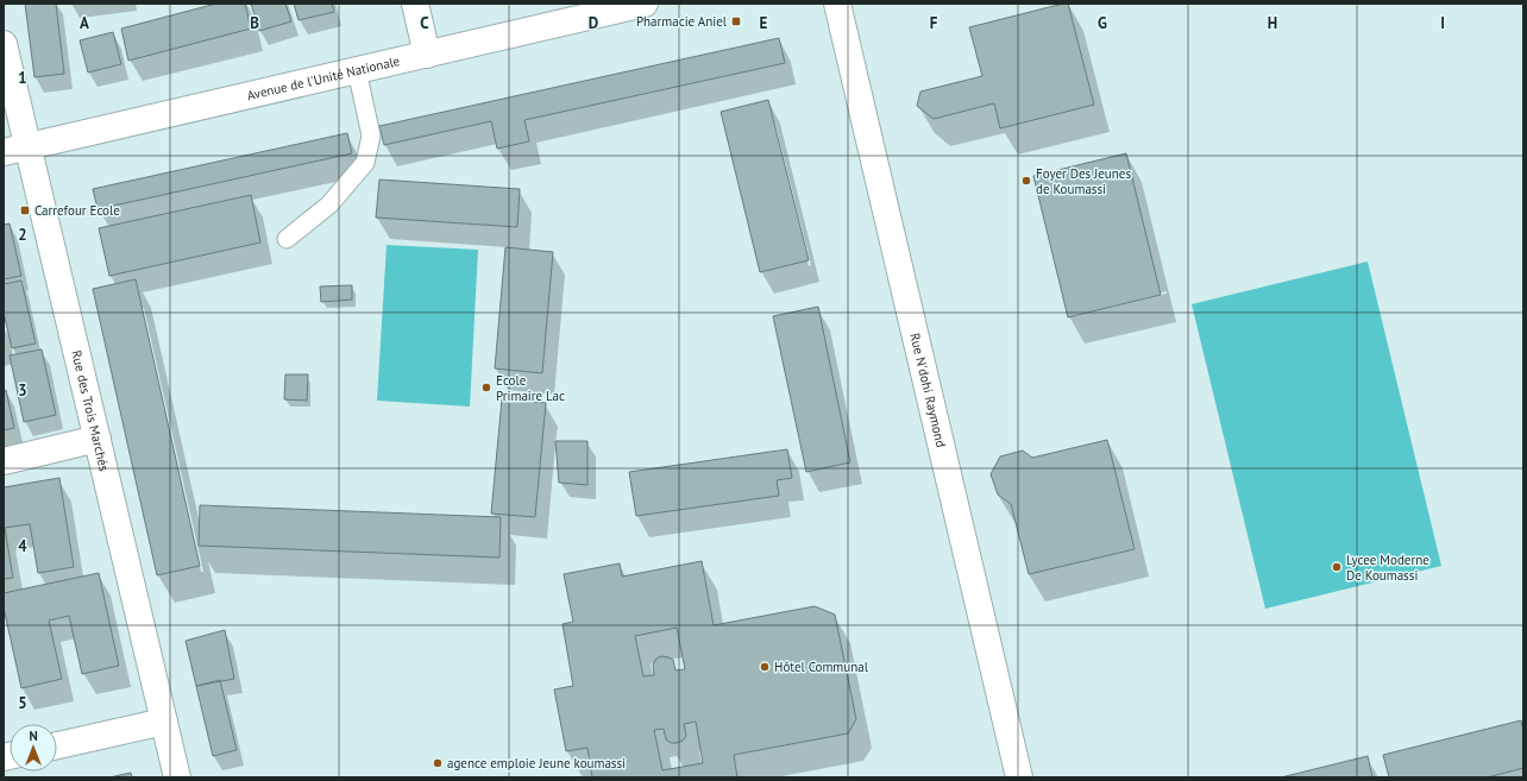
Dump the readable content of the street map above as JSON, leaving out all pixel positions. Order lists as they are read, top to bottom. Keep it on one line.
{"streets":{"street":["Avenue de l'Unité Nationale","Rue N'dohi Raymond","Rue des Trois Marchés"]},"crossings":[["Avenue de l'Unité Nationale","Rue des Trois Marchés"]],"places":{"transit":["Pharmacie Aniel","Carrefour Ecole"],"other":["Foyer Des Jeunes de Koumassi","Ecole Primaire Lac","Lycee Moderne De Koumassi","Hôtel Communal","agence emploie Jeune koumassi"]},"north":"top","grid":{"columns":["A","B","C","D","E","F","G","H","I"],"rows":["1","2","3","4","5"]}}
